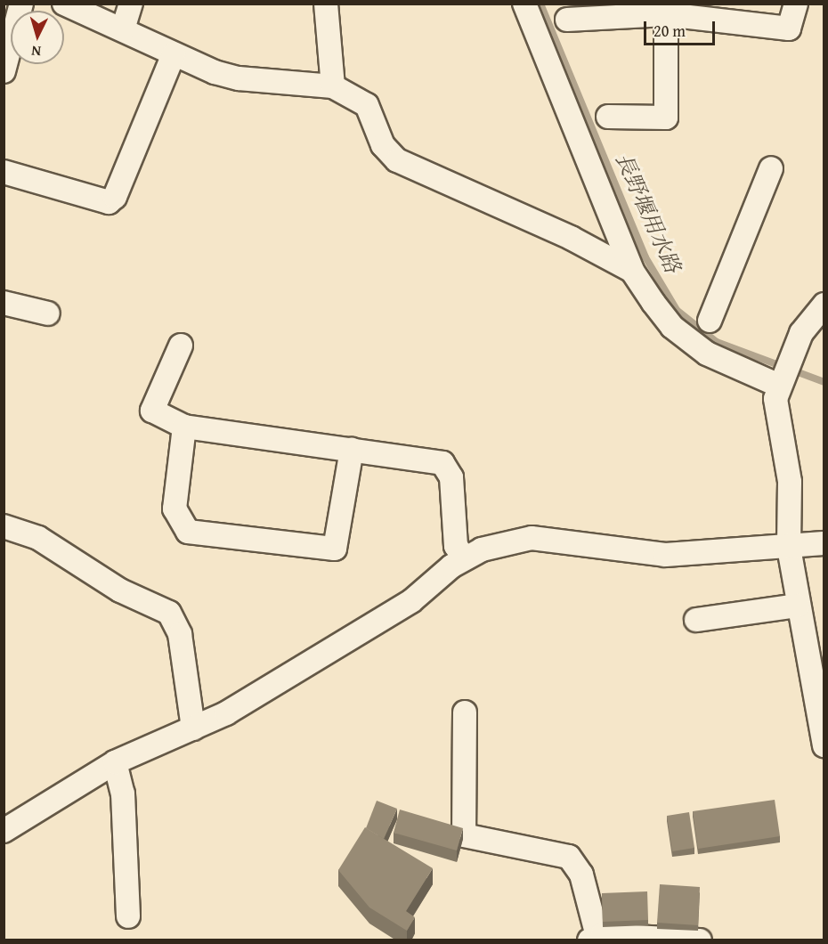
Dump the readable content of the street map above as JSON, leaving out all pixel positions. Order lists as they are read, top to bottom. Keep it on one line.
{"water":["長野堰用水路"],"scale_bar":"20 m","north":"bottom"}
